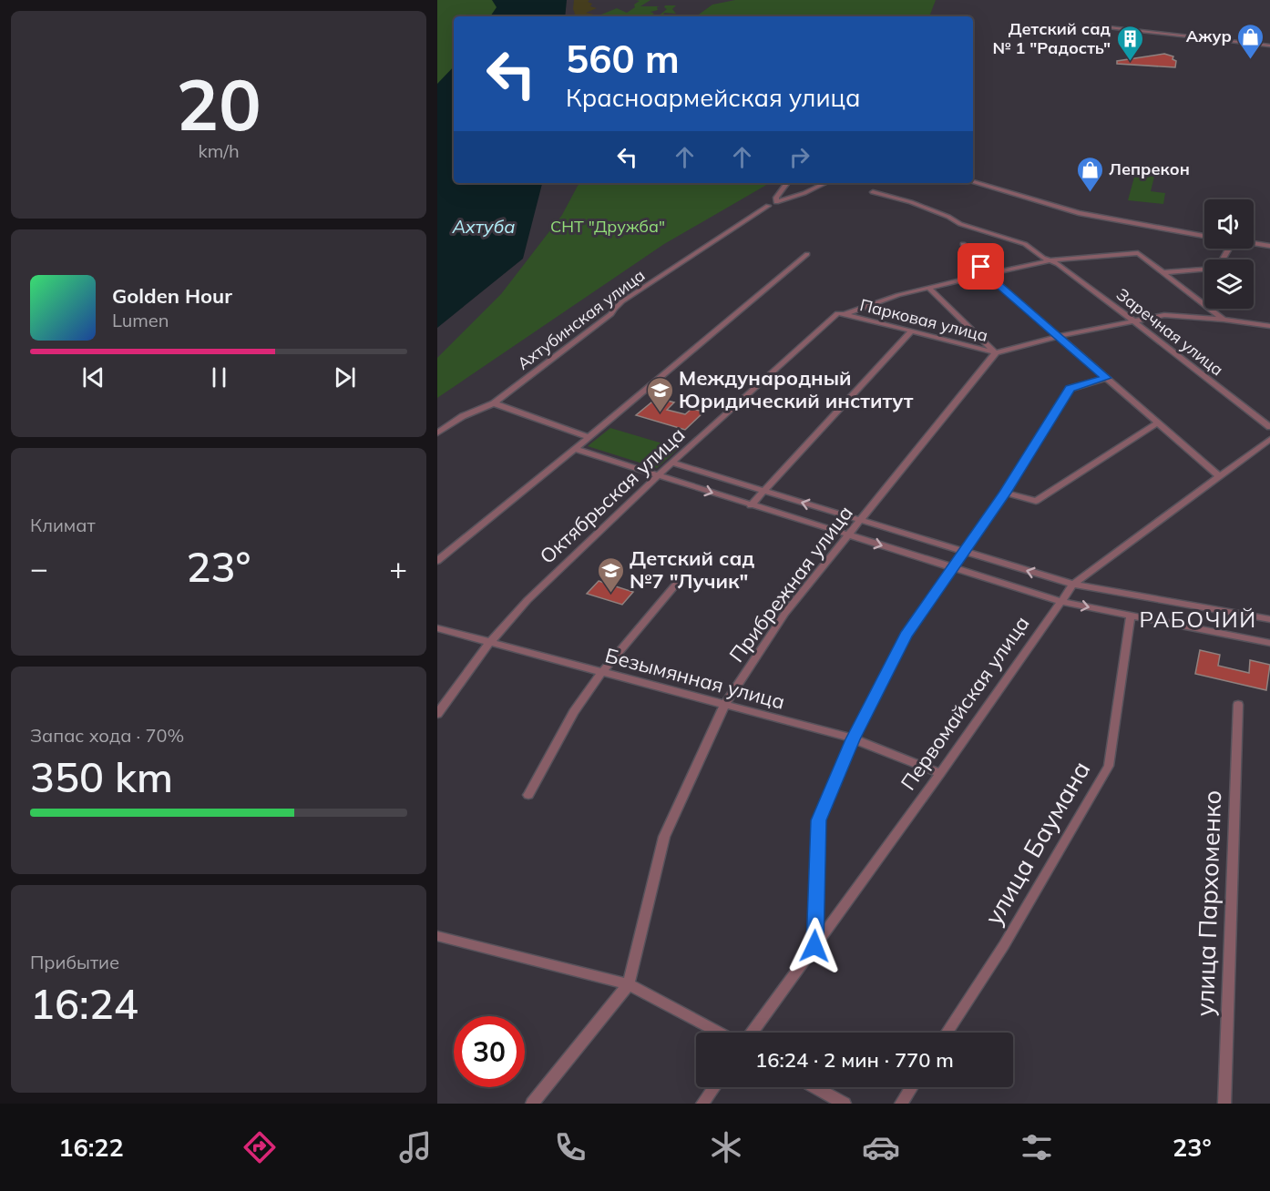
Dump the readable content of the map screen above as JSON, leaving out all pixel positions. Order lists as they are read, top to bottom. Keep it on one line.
{"streets":{"street":["Ахтубинская улица","Парковая улица","Заречная улица","Октябрьская улица","Прибрежная улица","Безымянная улица","Первомайская улица","улица Баумана","улица Пархоменко"]},"crossings":[["Парковая улица","Октябрьская улица"],["Парковая улица","Прибрежная улица"],["Заречная улица","Октябрьская улица"],["Октябрьская улица","Безымянная улица"],["Прибрежная улица","Безымянная улица"],["Безымянная улица","Первомайская улица"]],"districts":["РАБОЧИЙ"],"water":["Ахтуба"],"parks":["СНТ \"Дружба\""],"places":{"shop":["Ажур","Лепрекон"],"building":["Детский сад № 1 \"Радость\""],"school or university":["Международный Юридический институт","Детский сад №7 \"Лучик\""]},"page":{"tile":[["20","km/h"],"Климат",["Запас хода · 70%","350 km"],["Прибытие","16:24"]],"turn":["560 m","Красноармейская улица"],"song":["Golden Hour","Lumen"],"heat":["−","23°","+"],"limit":"30","trip":"16:24 · 2 мин · 770 m","tabs":["16:22","23°"]}}
